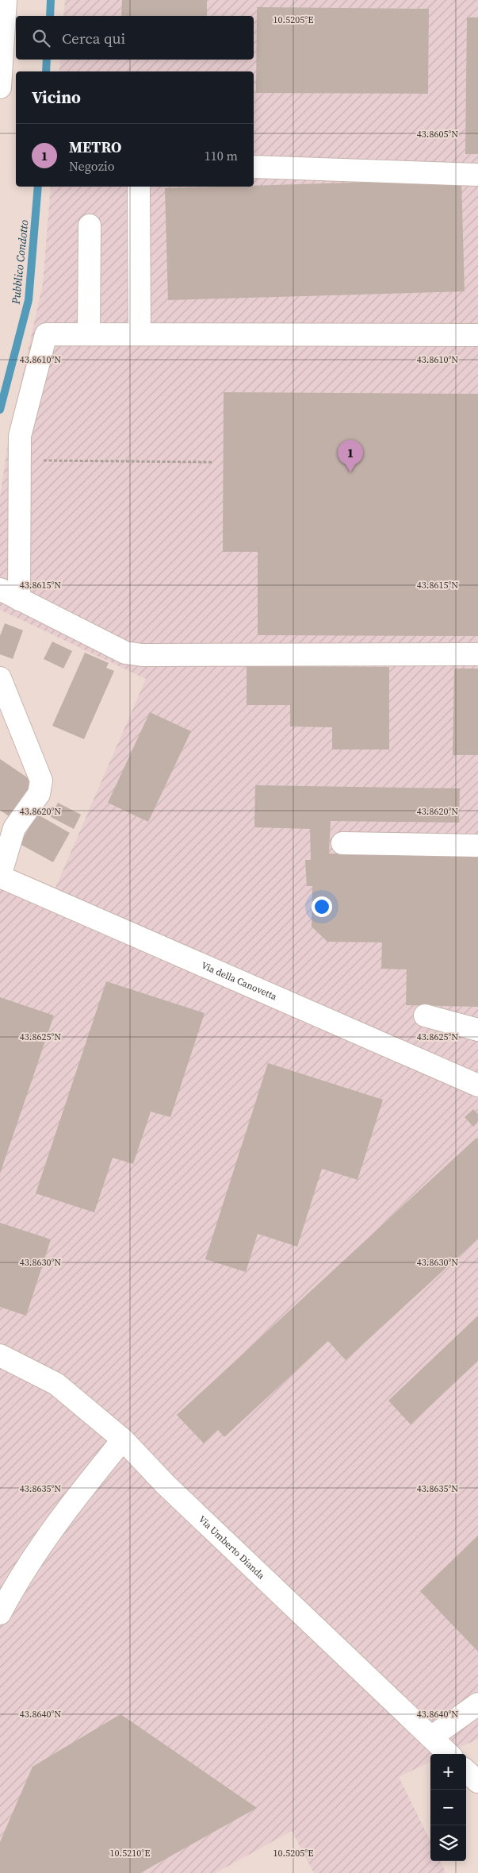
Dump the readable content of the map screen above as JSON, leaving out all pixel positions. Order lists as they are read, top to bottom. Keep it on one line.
{"streets":{"street":["Via della Canovetta","Via Umberto Dianda"]},"water":["Pubblico Condotto"],"page":{"search":"Cerca qui","heading":"Vicino","list":[{"mark":"1","name":"METRO","note":"Negozio","value":"110 m"}],"pins":"1","map_buttons":["+","−"]},"coordinates":["10.5205°E","43.8605°N","43.8610°N","43.8615°N","43.8620°N","43.8625°N","43.8630°N","43.8635°N","43.8640°N","10.5210°E"]}
